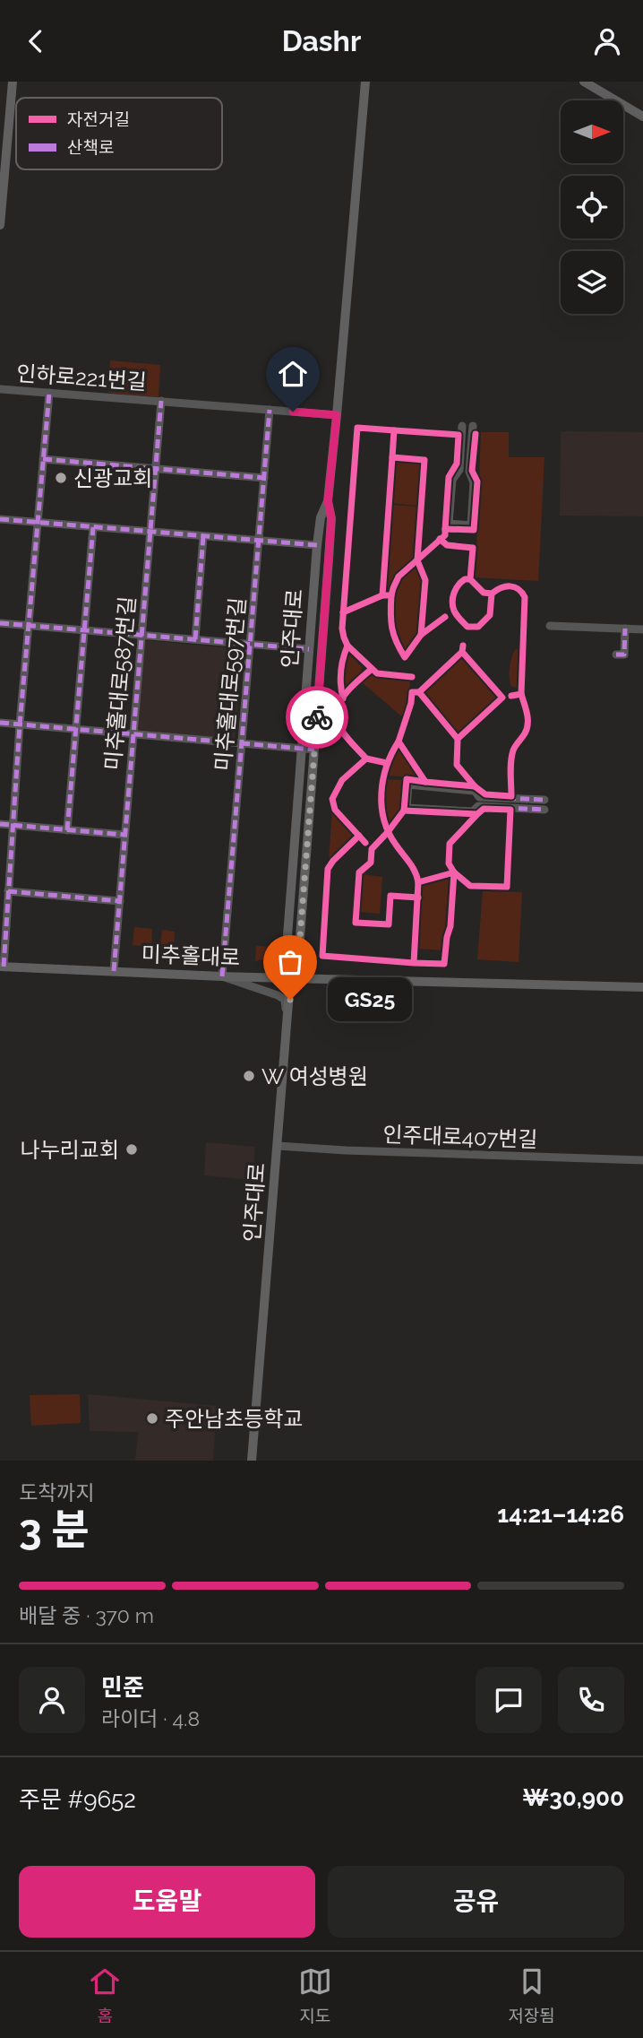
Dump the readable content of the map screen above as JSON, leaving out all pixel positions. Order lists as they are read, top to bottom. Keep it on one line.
{"streets":{"main road":["인주대로","미추홀대로"],"street":["인하로221번길","미추홀대로587번길","미추홀대로597번길","인주대로407번길"]},"crossings":[["인하로221번길","인주대로"],["인하로221번길","미추홀대로587번길"],["인하로221번길","미추홀대로597번길"],["인주대로","미추홀대로"],["인주대로","인주대로407번길"],["미추홀대로587번길","미추홀대로"],["미추홀대로597번길","미추홀대로"]],"places":["신광교회","GS25","W 여성병원","나누리교회","주안남초등학교"],"legend":["자전거길","산책로"],"north":"right","page":{"header":"Dashr","bubble":"GS25","heading":["3 분","도착까지","14:21–14:26"],"panel":["민준","라이더 · 4.8","주문 #9652","₩30,900"],"bar":"배달 중 · 370 m","buttons":["도움말","공유"],"tabs":["홈","지도","저장됨"]}}
